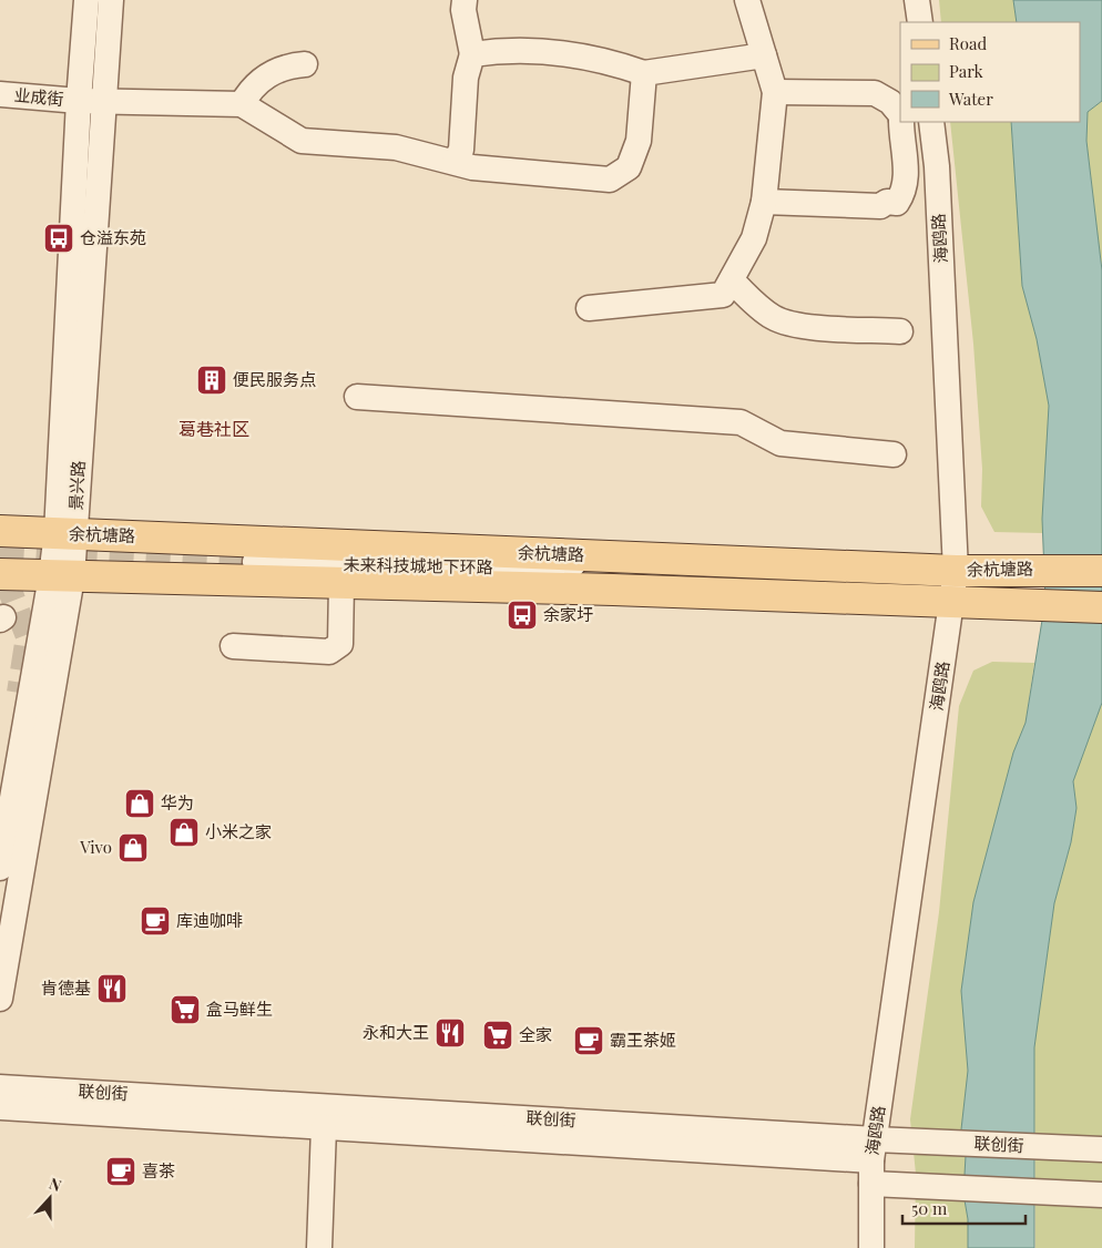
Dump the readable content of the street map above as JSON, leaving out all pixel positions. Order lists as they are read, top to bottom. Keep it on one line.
{"streets":{"main road":["余杭塘路"],"street":["业成街","海鸥路","景兴路","未来科技城地下环路","联创街"]},"crossings":[["业成街","景兴路"],["海鸥路","余杭塘路"],["海鸥路","联创街"],["景兴路","余杭塘路"],["余杭塘路","未来科技城地下环路"]],"districts":["葛巷社区"],"places":{"bus stop":["仓溢东苑","余家圩"],"building":["便民服务点"],"shop":["华为","小米之家","Vivo"],"cafe":["库迪咖啡","霸王茶姬","喜茶"],"restaurant":["肯德基","永和大王"],"supermarket":["盒马鲜生","全家"]},"legend":["Road","Park","Water"],"scale_bar":"50 m","north":"top"}
